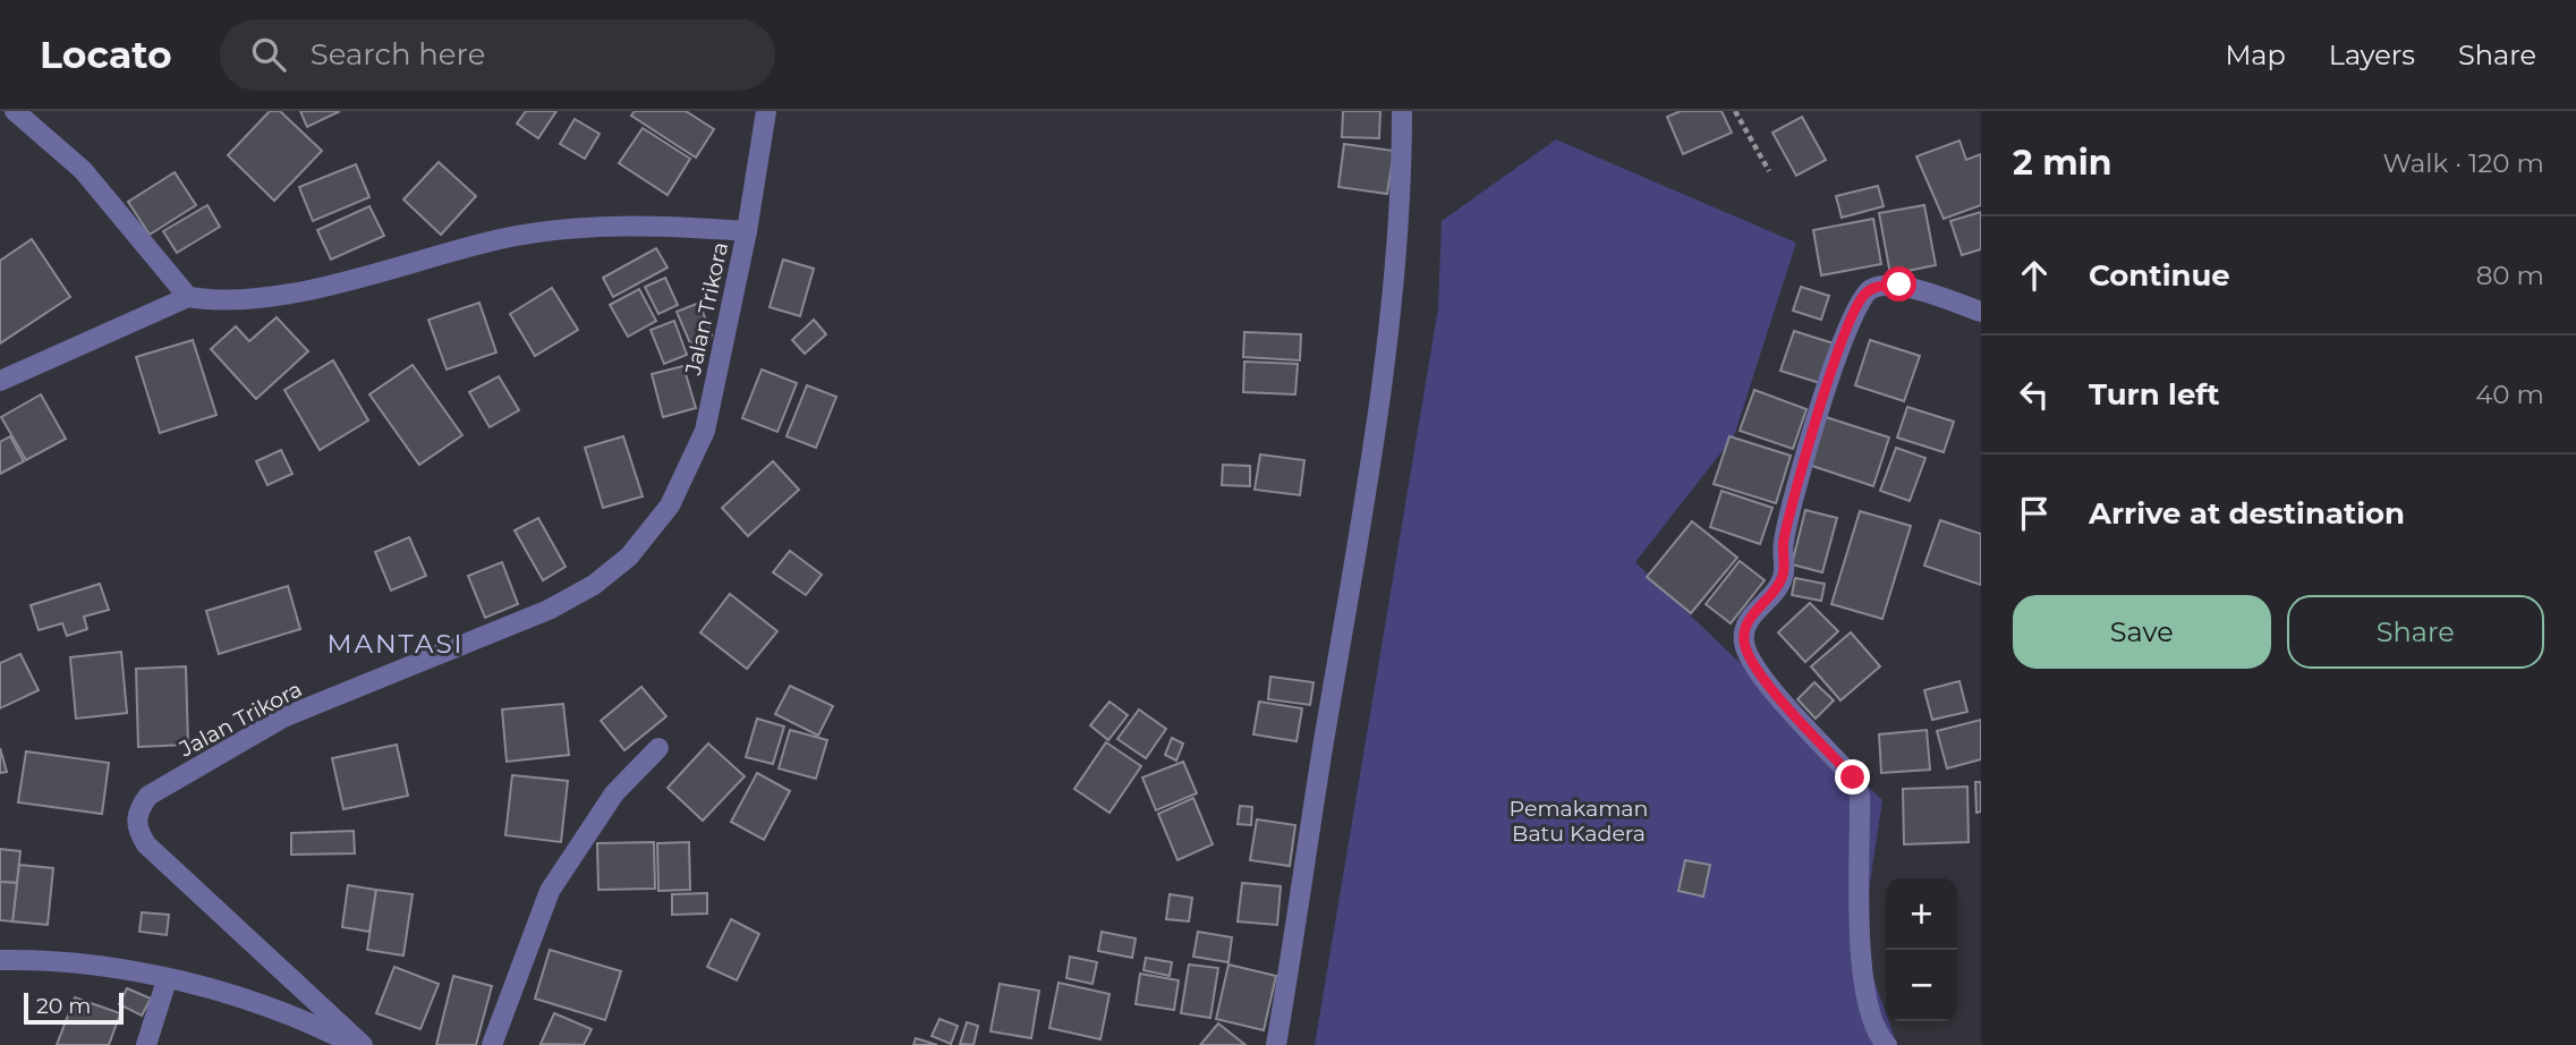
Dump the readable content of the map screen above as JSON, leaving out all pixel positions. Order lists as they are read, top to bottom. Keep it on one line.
{"streets":{"street":["Jalan Trikora"]},"districts":["MANTASI"],"parks":["Pemakaman Batu Kadera"],"scale_bar":"20 m","page":{"header":"Locato","search":"Search here","nav":["Map","Layers","Share"],"heading":["2 min","Walk · 120 m"],"list":[["Continue","80 m"],["Turn left","40 m"],"Arrive at destination"],"buttons":["Save","Share"],"map_buttons":["+","−"],"scale":"20 m"}}
